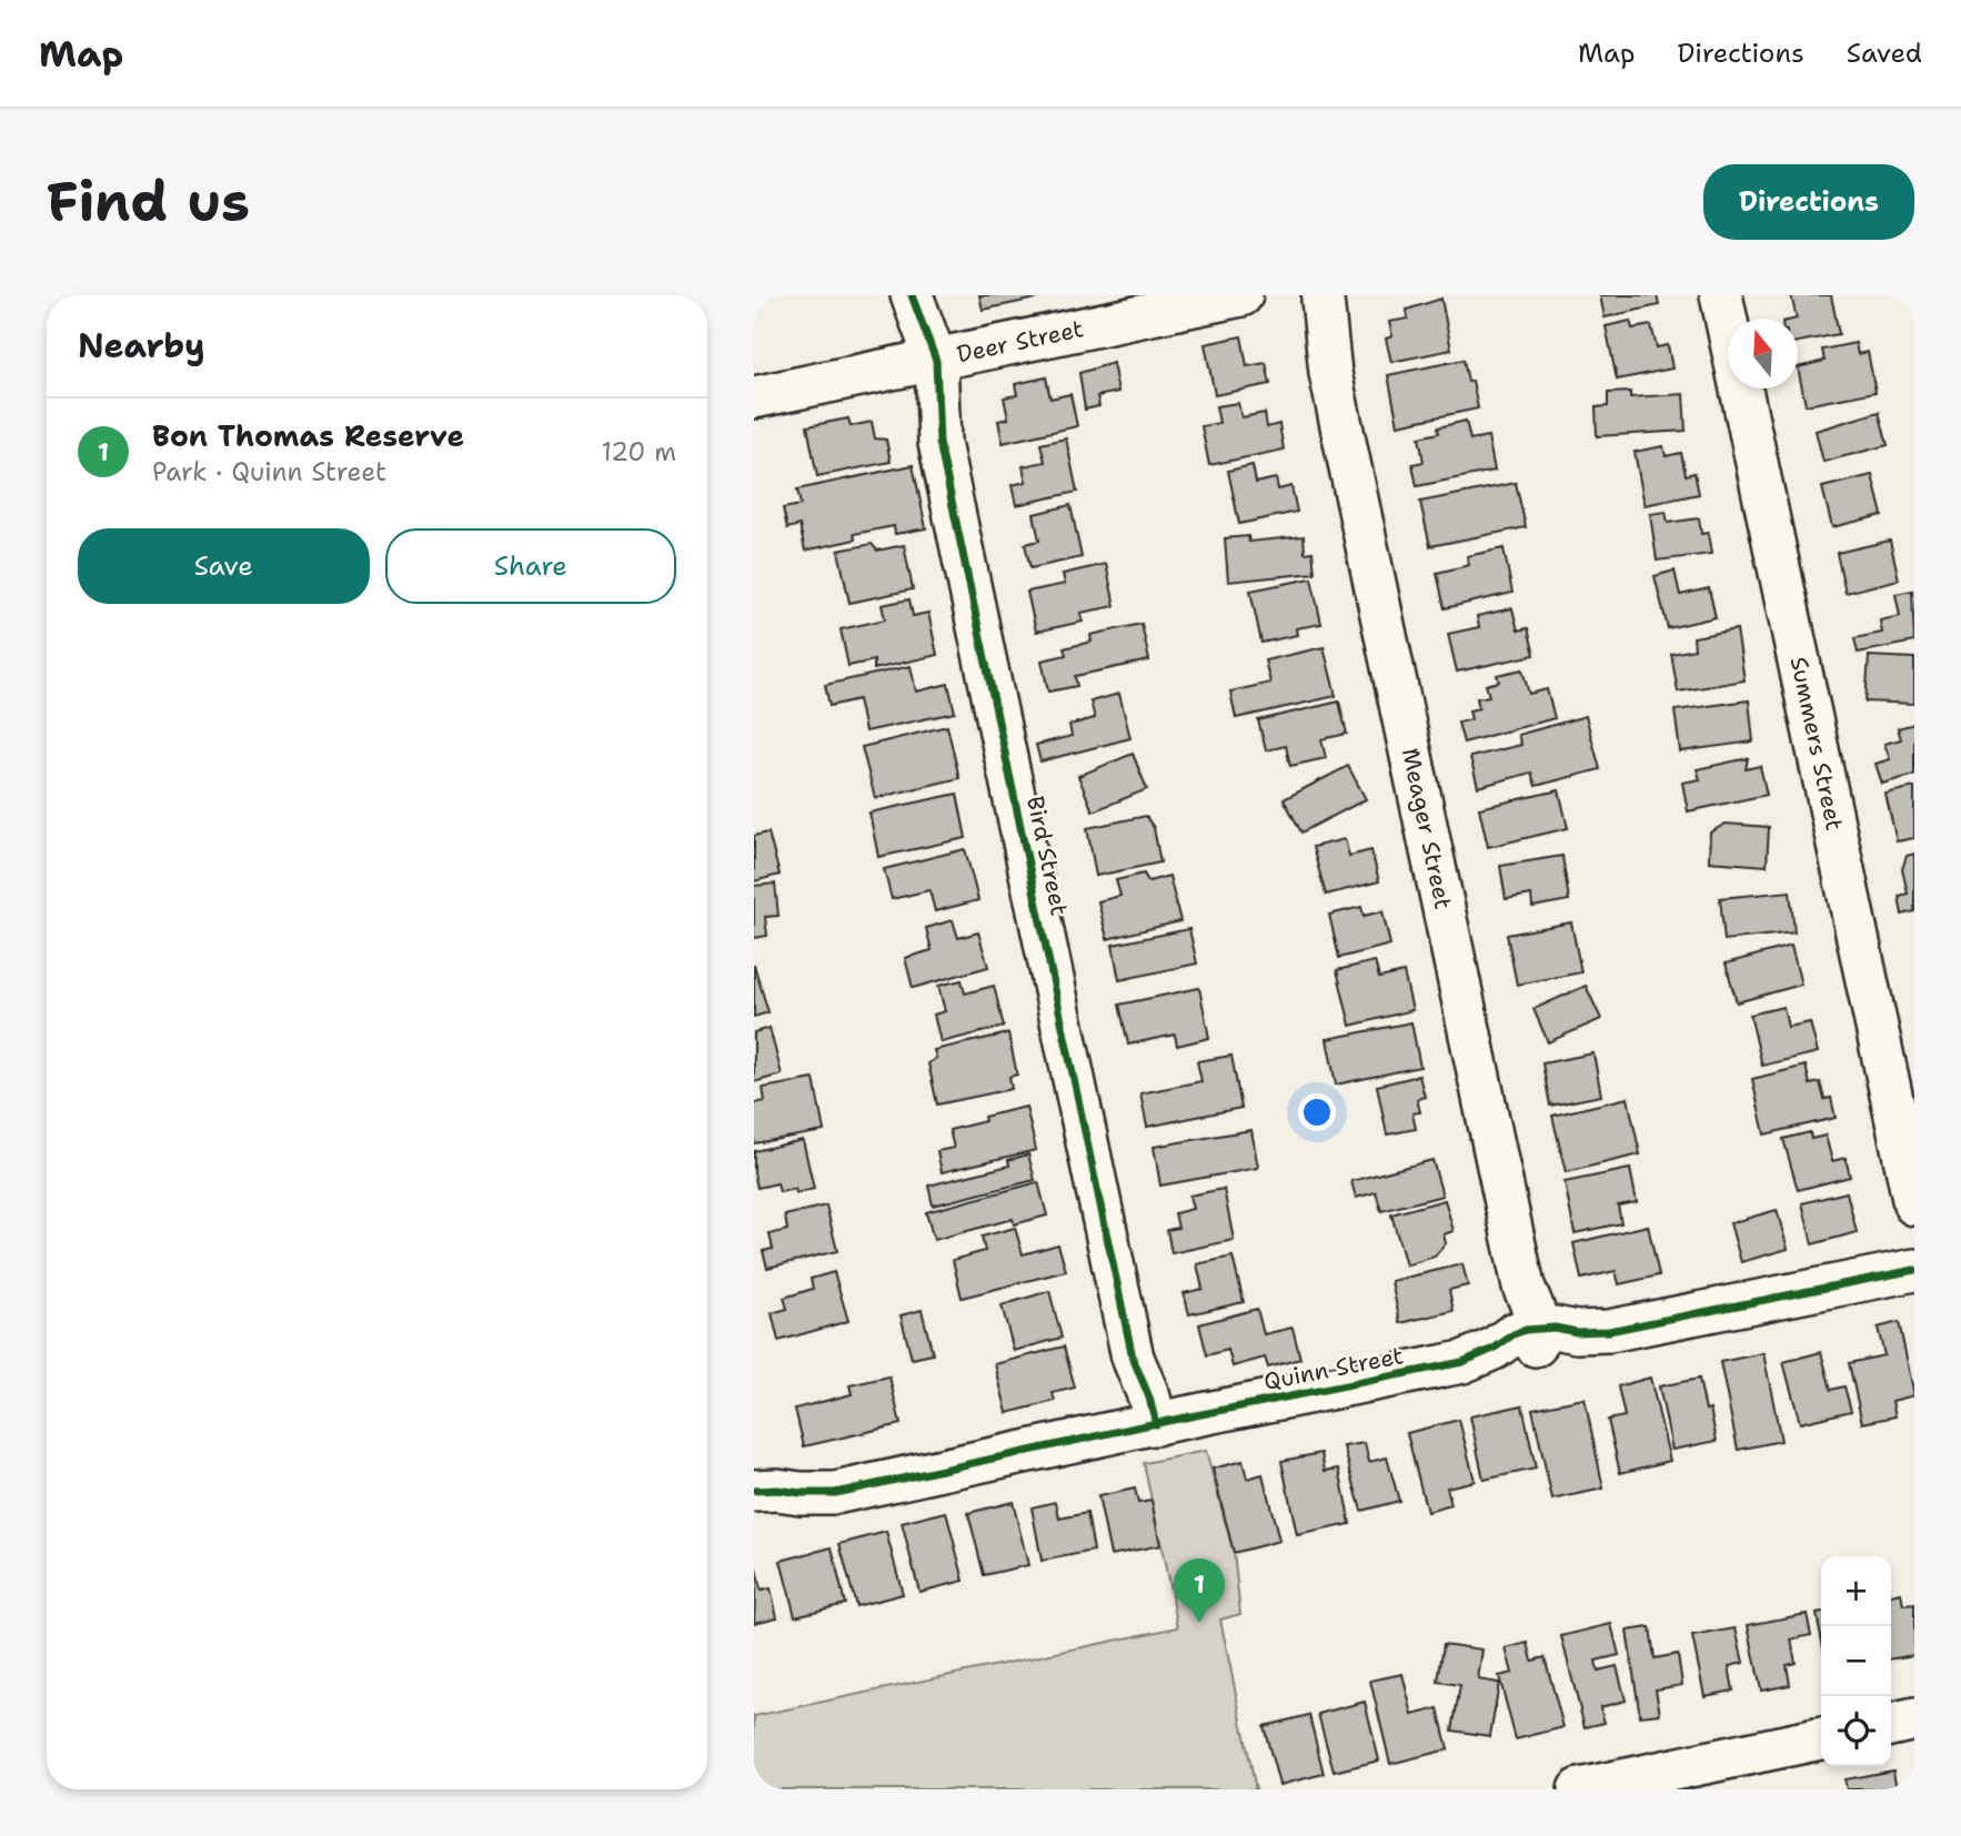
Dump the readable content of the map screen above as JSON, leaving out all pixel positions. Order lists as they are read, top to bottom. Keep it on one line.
{"streets":{"street":["Deer Street","Summers Street","Meager Street","Bird Street","Quinn Street"]},"crossings":[["Deer Street","Bird Street"],["Meager Street","Quinn Street"],["Bird Street","Quinn Street"]],"north":"top","page":{"header":"Map","nav":["Map","Directions","Saved"],"buttons":["Directions",["Save","Share"]],"title":"Find us","heading":"Nearby","list":[{"mark":"1","name":"Bon Thomas Reserve","note":"Park · Quinn Street","value":"120 m"}],"map_buttons":["+","−"],"pins":"1"}}
